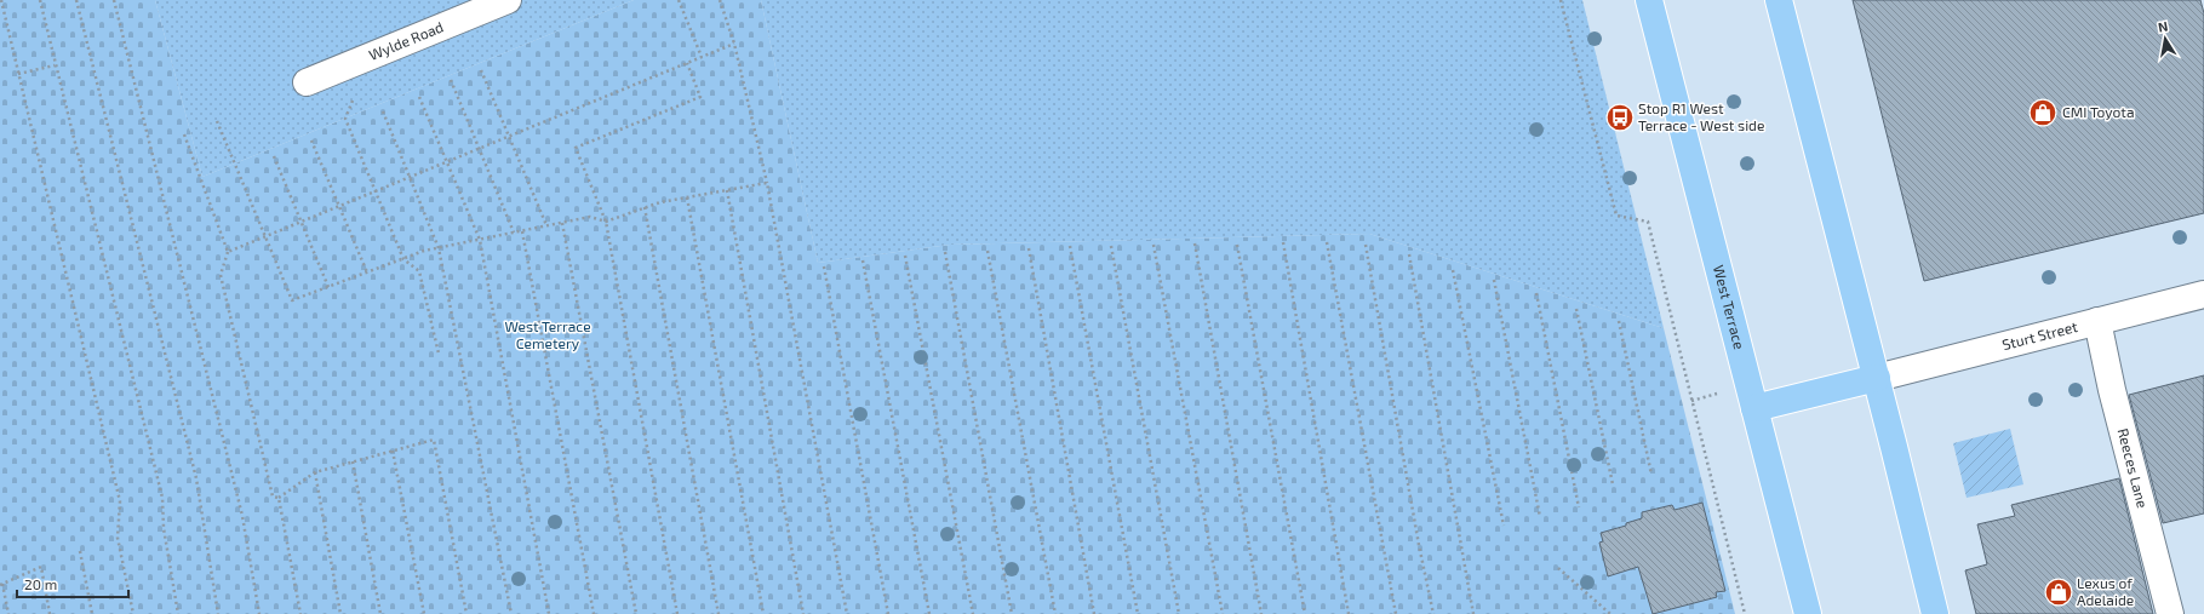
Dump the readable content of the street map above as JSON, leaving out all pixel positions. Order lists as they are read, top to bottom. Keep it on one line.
{"streets":{"main road":["West Terrace"],"street":["Wylde Road","Sturt Street","Reeces Lane"]},"crossings":[["Sturt Street","Reeces Lane"]],"parks":["West Terrace Cemetery"],"places":{"shop":["CMI Toyota","Lexus of Adelaide"],"bus stop":["Stop R1 West Terrace - West side"]},"scale_bar":"20 m","north":"top"}
